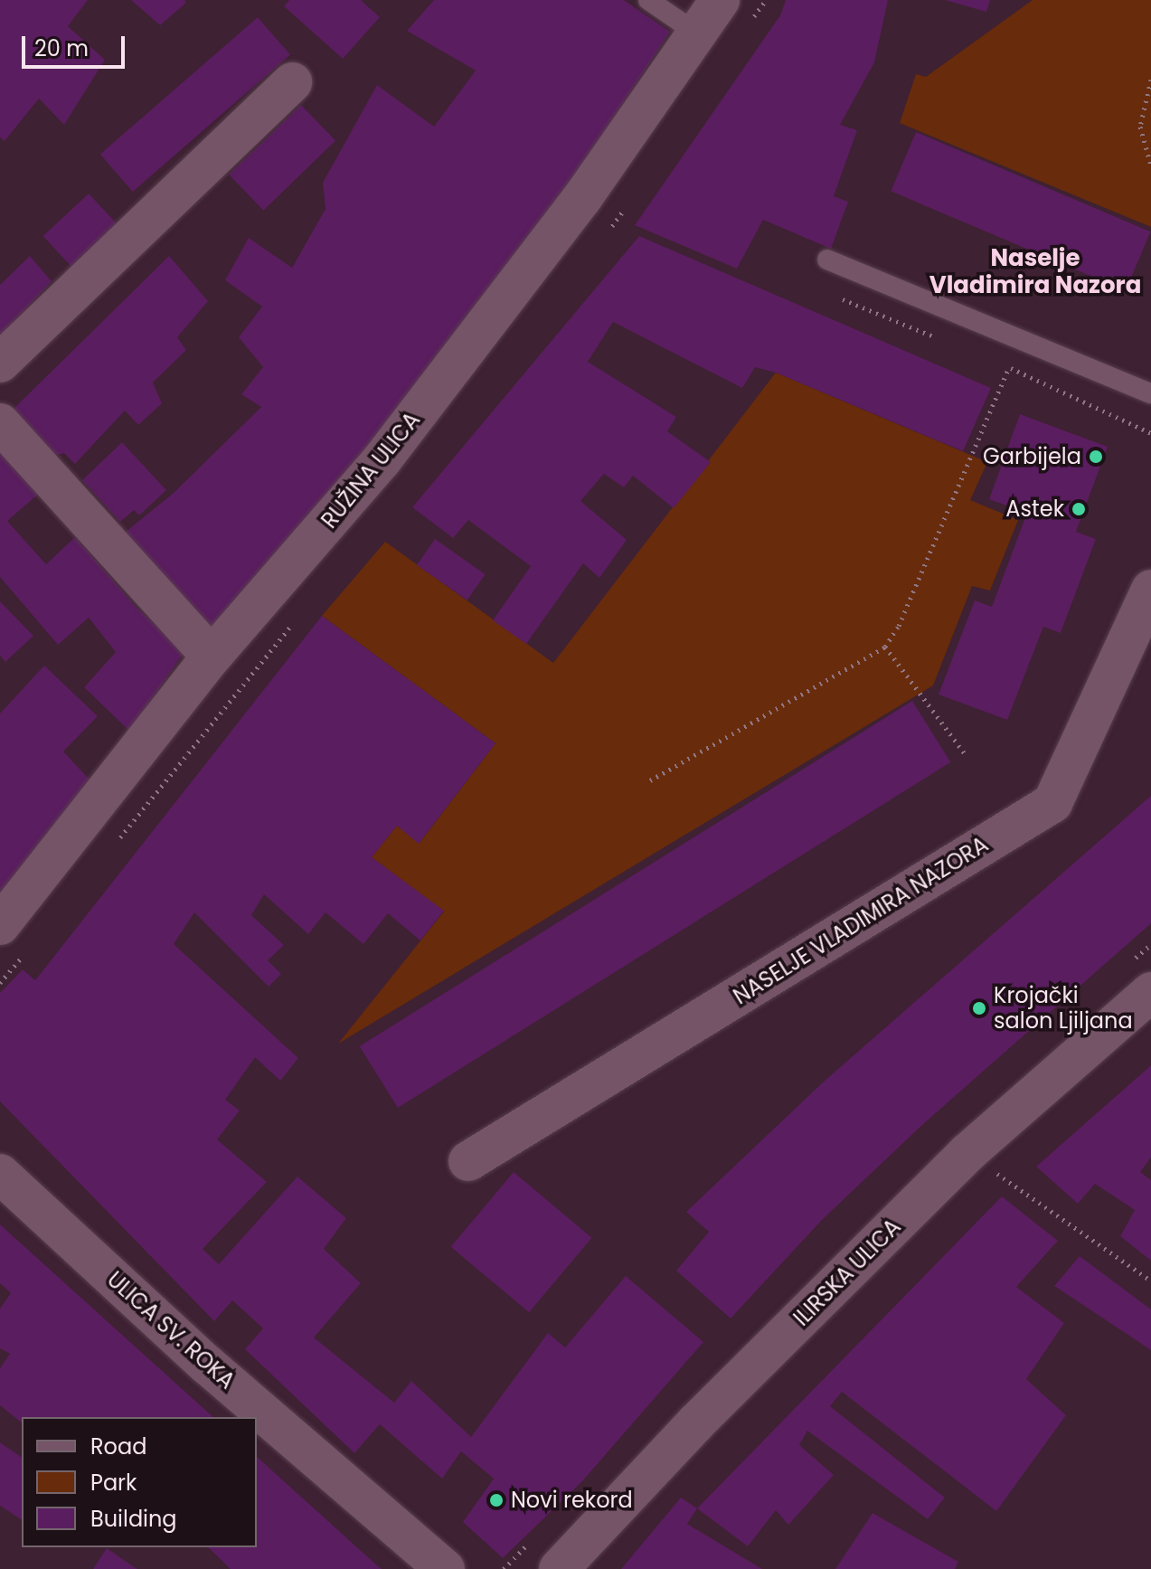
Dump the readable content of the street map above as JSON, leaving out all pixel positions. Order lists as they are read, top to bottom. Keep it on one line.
{"streets":{"street":["RUŽINA ULICA","NASELJE VLADIMIRA NAZORA","ILIRSKA ULICA","ULICA SV. ROKA"]},"districts":["Naselje Vladimira Nazora"],"places":["Garbijela","Astek","Krojački salon Ljiljana","Novi rekord"],"legend":["Road","Park","Building"],"scale_bar":"20 m"}
